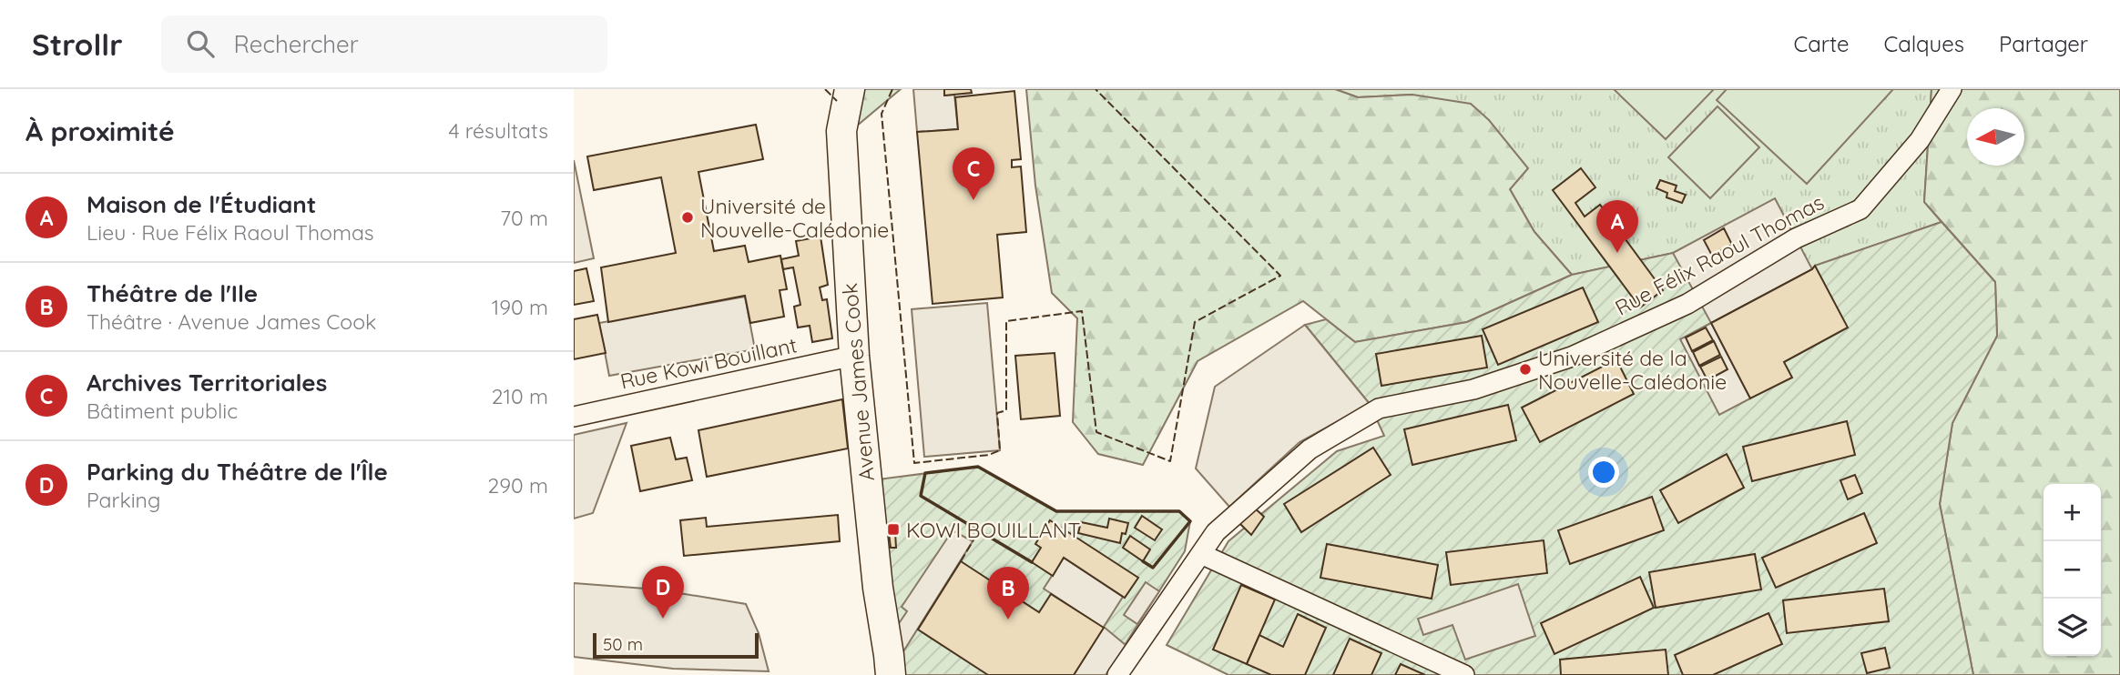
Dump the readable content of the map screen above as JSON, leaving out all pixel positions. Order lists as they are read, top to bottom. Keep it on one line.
{"streets":{"main road":["Avenue James Cook"],"street":["Rue Félix Raoul Thomas","Rue Kowi Bouillant"]},"crossings":[["Rue Kowi Bouillant","Avenue James Cook"]],"places":{"other":["Université de Nouvelle-Calédonie","Université de la Nouvelle-Calédonie"],"transit":["KOWI BOUILLANT"]},"scale_bar":"50 m","north":"left","page":{"header":"Strollr","search":"Rechercher","nav":["Carte","Calques","Partager"],"heading":["À proximité","4 résultats"],"pins":["C","A","D","B"],"list":[{"mark":"A","name":"Maison de l'Étudiant","note":"Lieu · Rue Félix Raoul Thomas","value":"70 m"},{"mark":"B","name":"Théâtre de l'Ile","note":"Théâtre · Avenue James Cook","value":"190 m"},{"mark":"C","name":"Archives Territoriales","note":"Bâtiment public","value":"210 m"},{"mark":"D","name":"Parking du Théâtre de l'Île","note":"Parking","value":"290 m"}],"map_buttons":["+","−"],"scale":"50 m"}}
